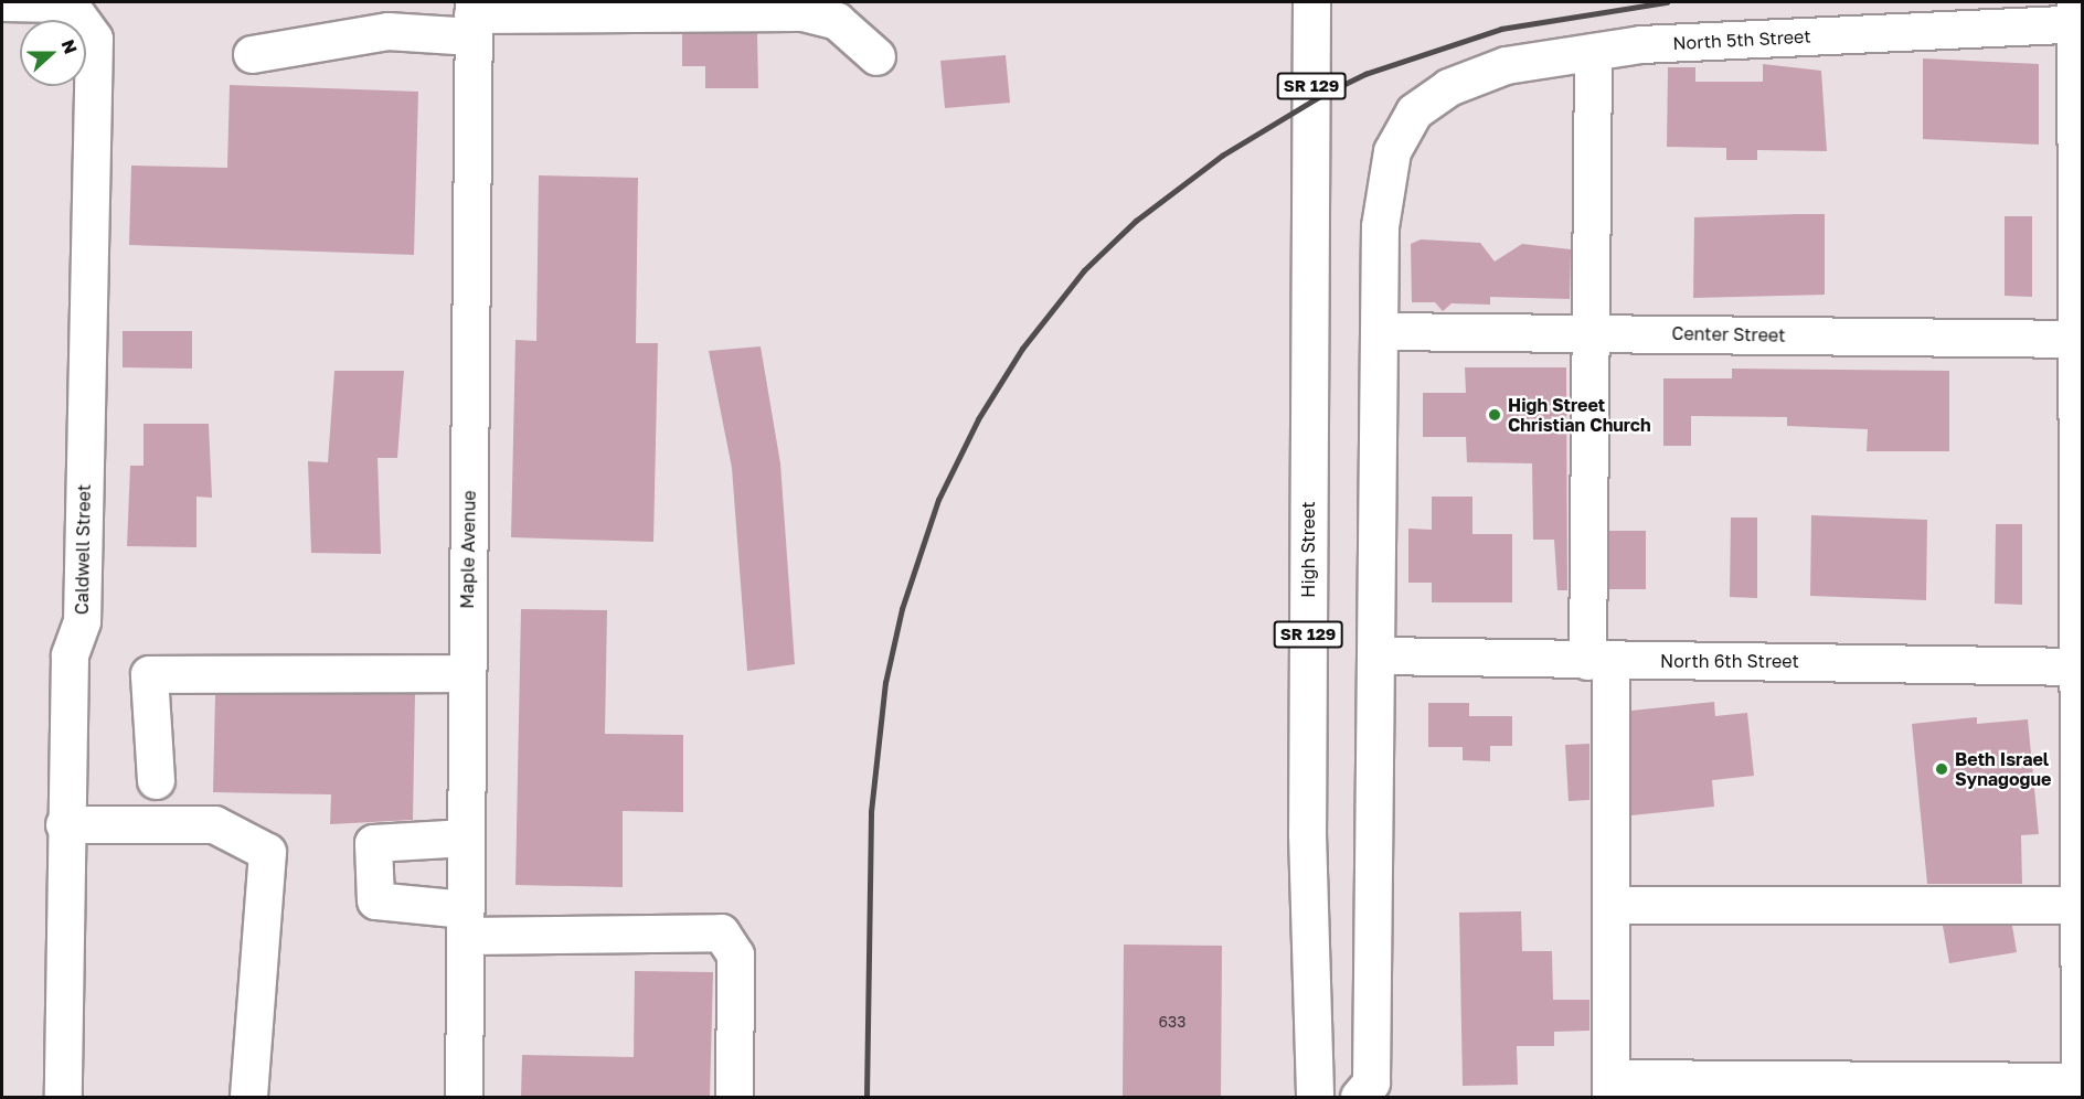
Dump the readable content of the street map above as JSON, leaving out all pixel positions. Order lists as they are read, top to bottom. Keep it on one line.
{"streets":{"main road":["North 5th Street","SR 129","Center Street","Caldwell Street","Maple Avenue","High Street","North 6th Street"]},"crossings":[["North 5th Street","Center Street"]],"places":["High Street Christian Church","Beth Israel Synagogue"],"house_numbers":["633"],"north":"right"}
